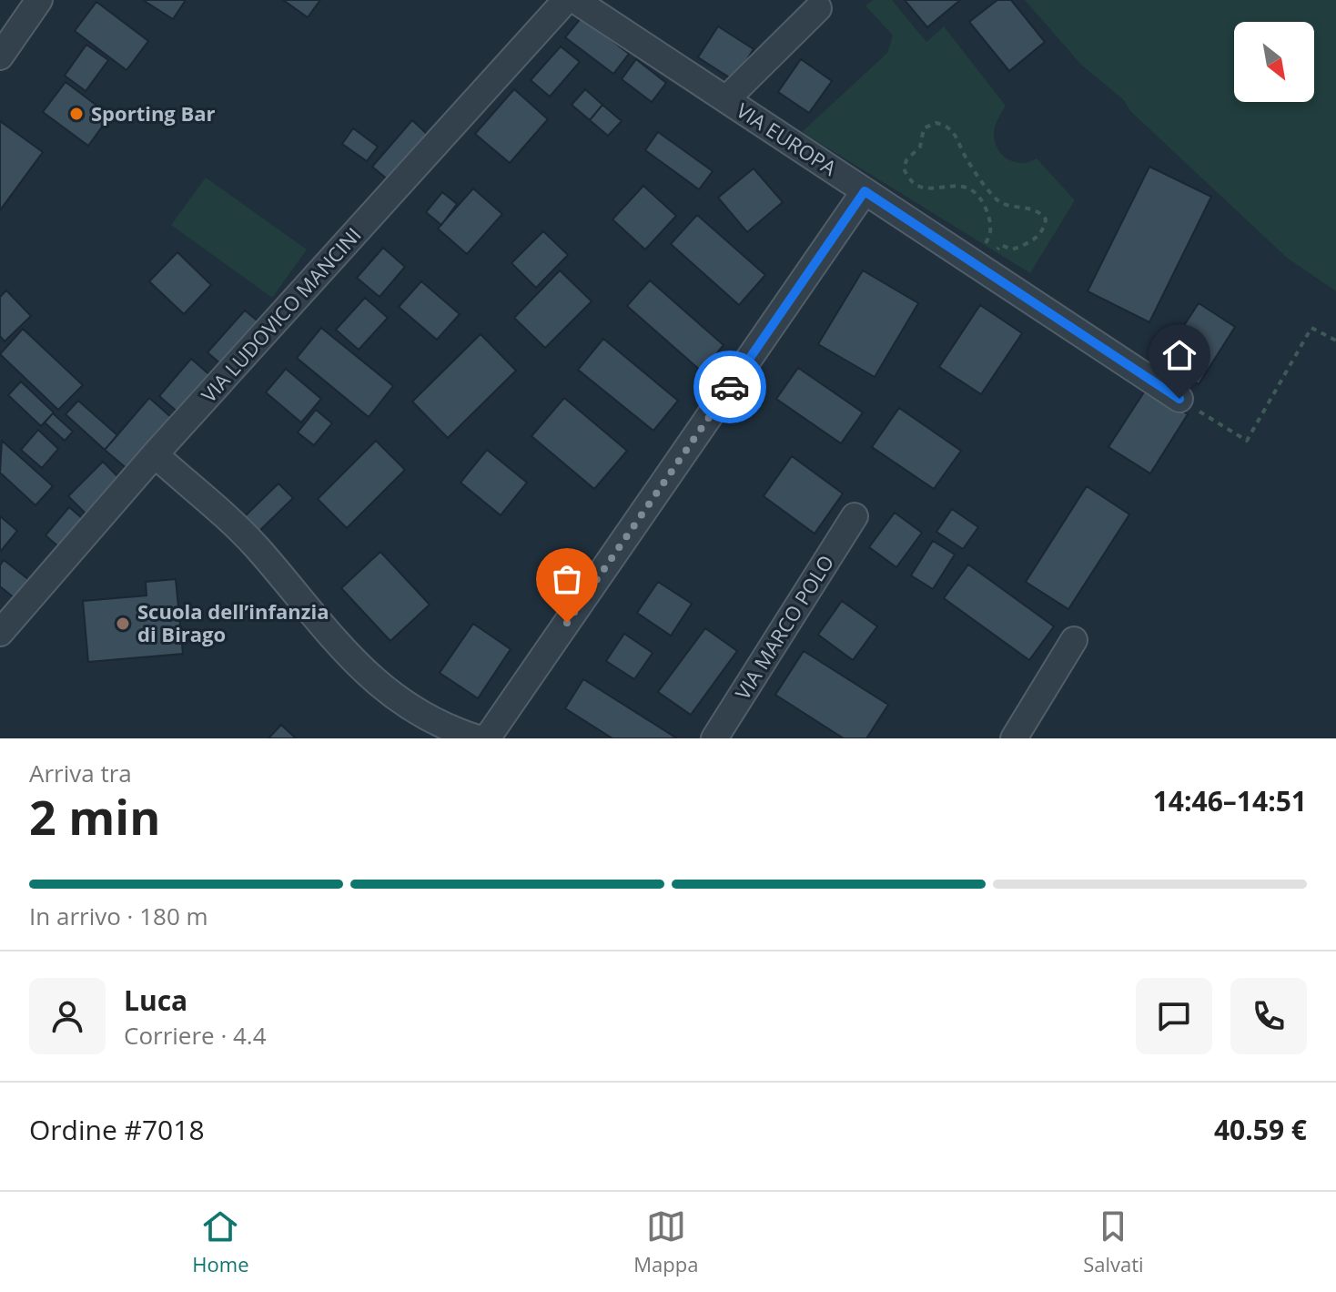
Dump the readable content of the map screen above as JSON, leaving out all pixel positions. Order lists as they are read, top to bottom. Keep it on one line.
{"streets":{"street":["VIA EUROPA","VIA LUDOVICO MANCINI","VIA MARCO POLO"]},"places":["Sporting Bar","Scuola dell’infanzia di Birago"],"north":"bottom right","page":{"heading":["2 min","Arriva tra","14:46–14:51"],"panel":["Luca","Corriere · 4.4","Ordine #7018","40.59 €"],"bar":"In arrivo · 180 m","tabs":["Home","Mappa","Salvati"]}}
